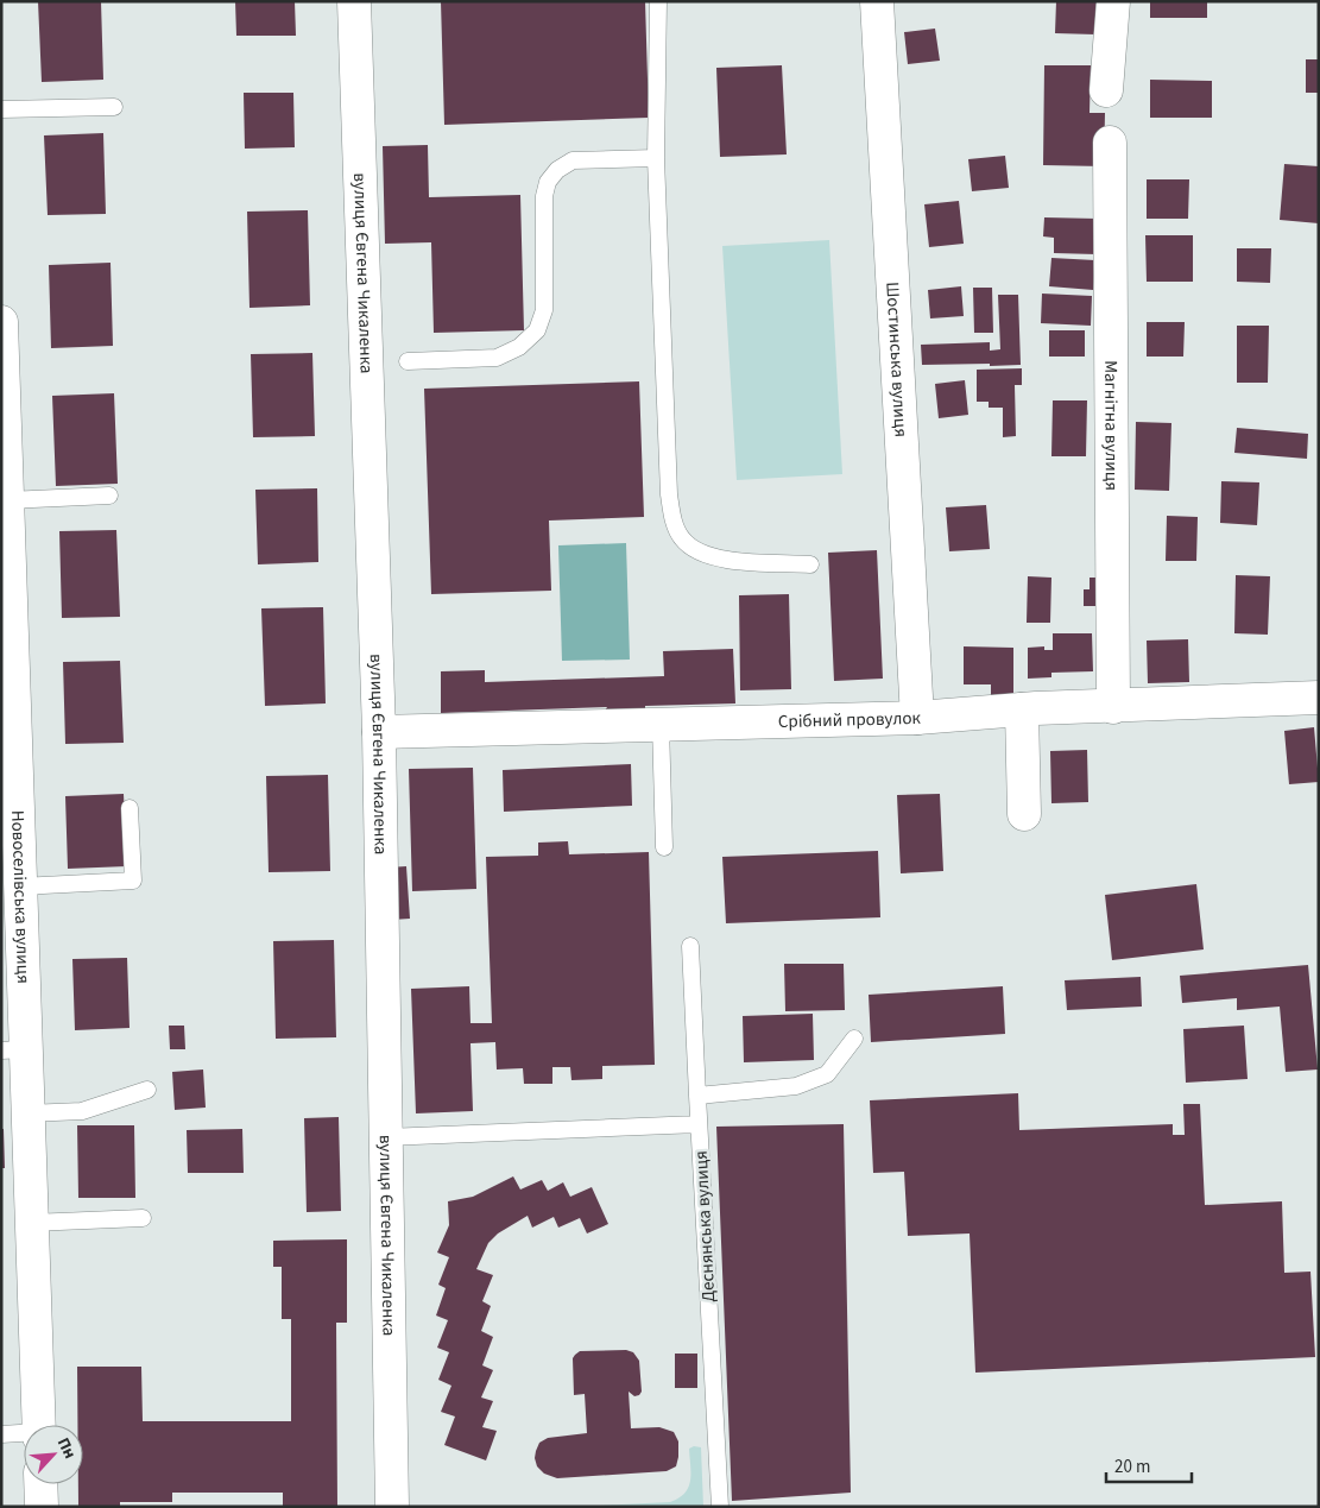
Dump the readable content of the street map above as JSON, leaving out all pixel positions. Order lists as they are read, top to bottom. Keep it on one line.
{"streets":{"street":["вулиця Євгена Чикаленка","Шостинська вулиця","Магнітна вулиця","Срібний провулок","Новоселівська вулиця"],"lane":["Деснянська вулиця"]},"crossings":[["вулиця Євгена Чикаленка","Срібний провулок"],["Шостинська вулиця","Срібний провулок"],["Магнітна вулиця","Срібний провулок"]],"scale_bar":"20 m","north":"top right"}
